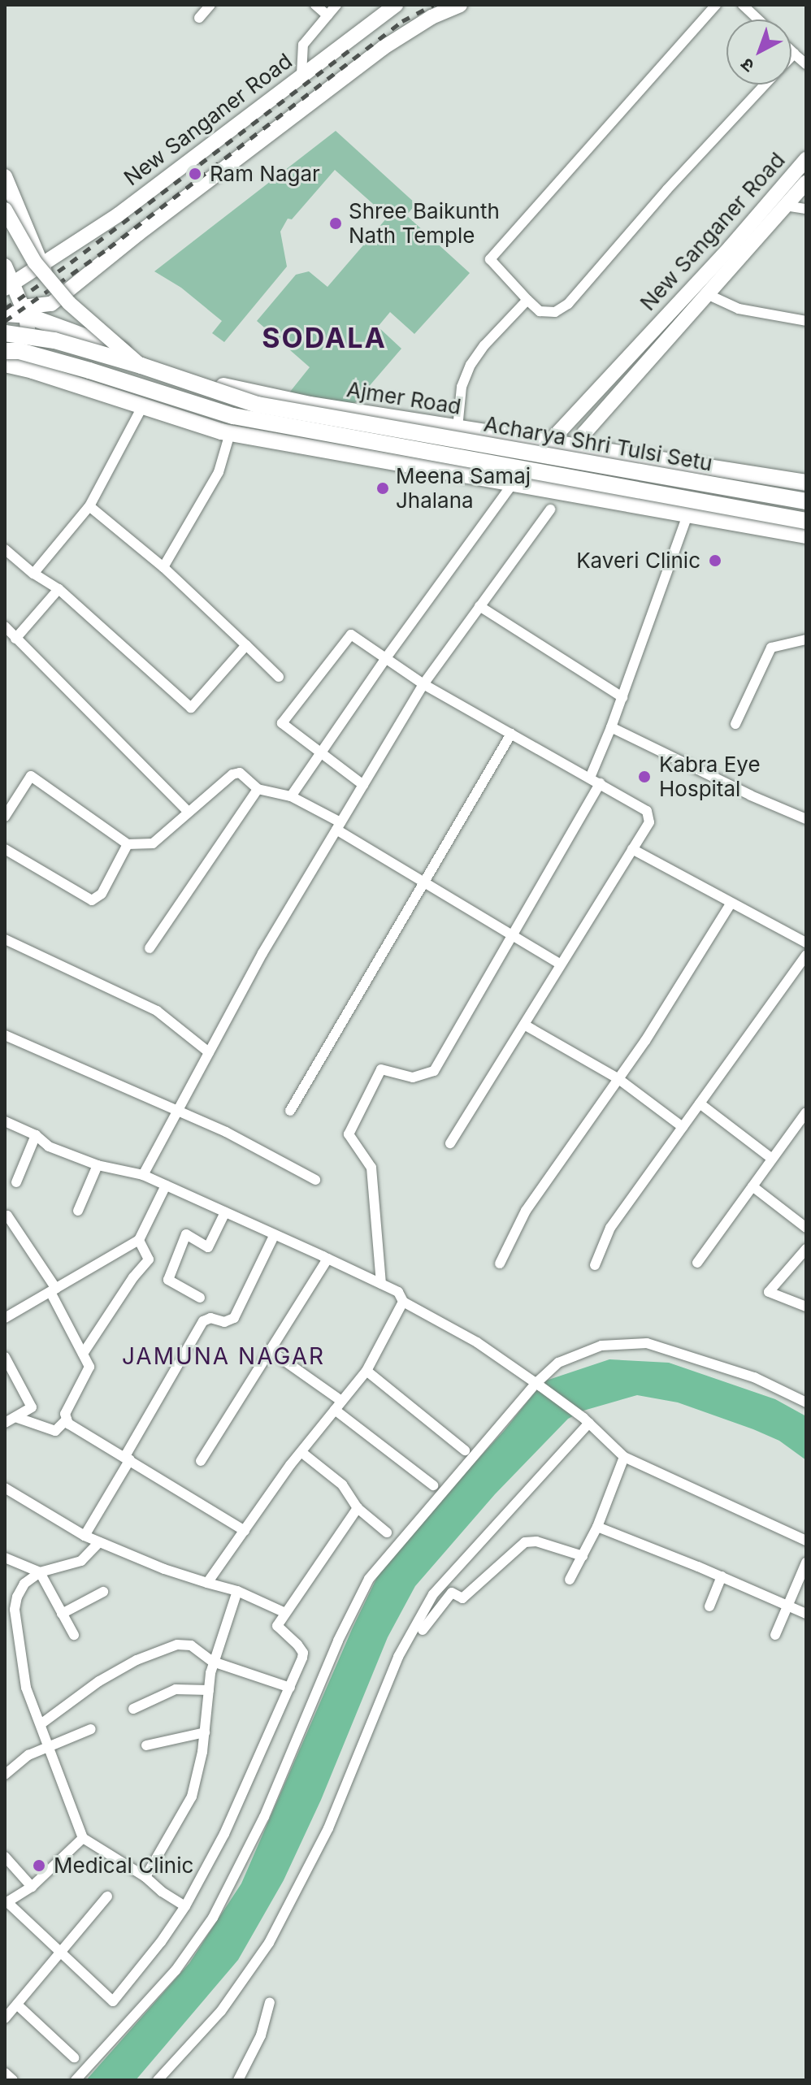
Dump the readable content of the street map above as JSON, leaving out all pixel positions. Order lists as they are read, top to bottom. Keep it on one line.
{"streets":{"highway":["Ajmer Road","Acharya Shri Tulsi Setu"],"main road":["New Sanganer Road"]},"crossings":[["New Sanganer Road","Ajmer Road"]],"districts":["SODALA","JAMUNA NAGAR"],"places":["Ram Nagar","Shree Baikunth Nath Temple","Meena Samaj Jhalana","Kaveri Clinic","Kabra Eye Hospital","Medical Clinic"],"north":"bottom left"}
